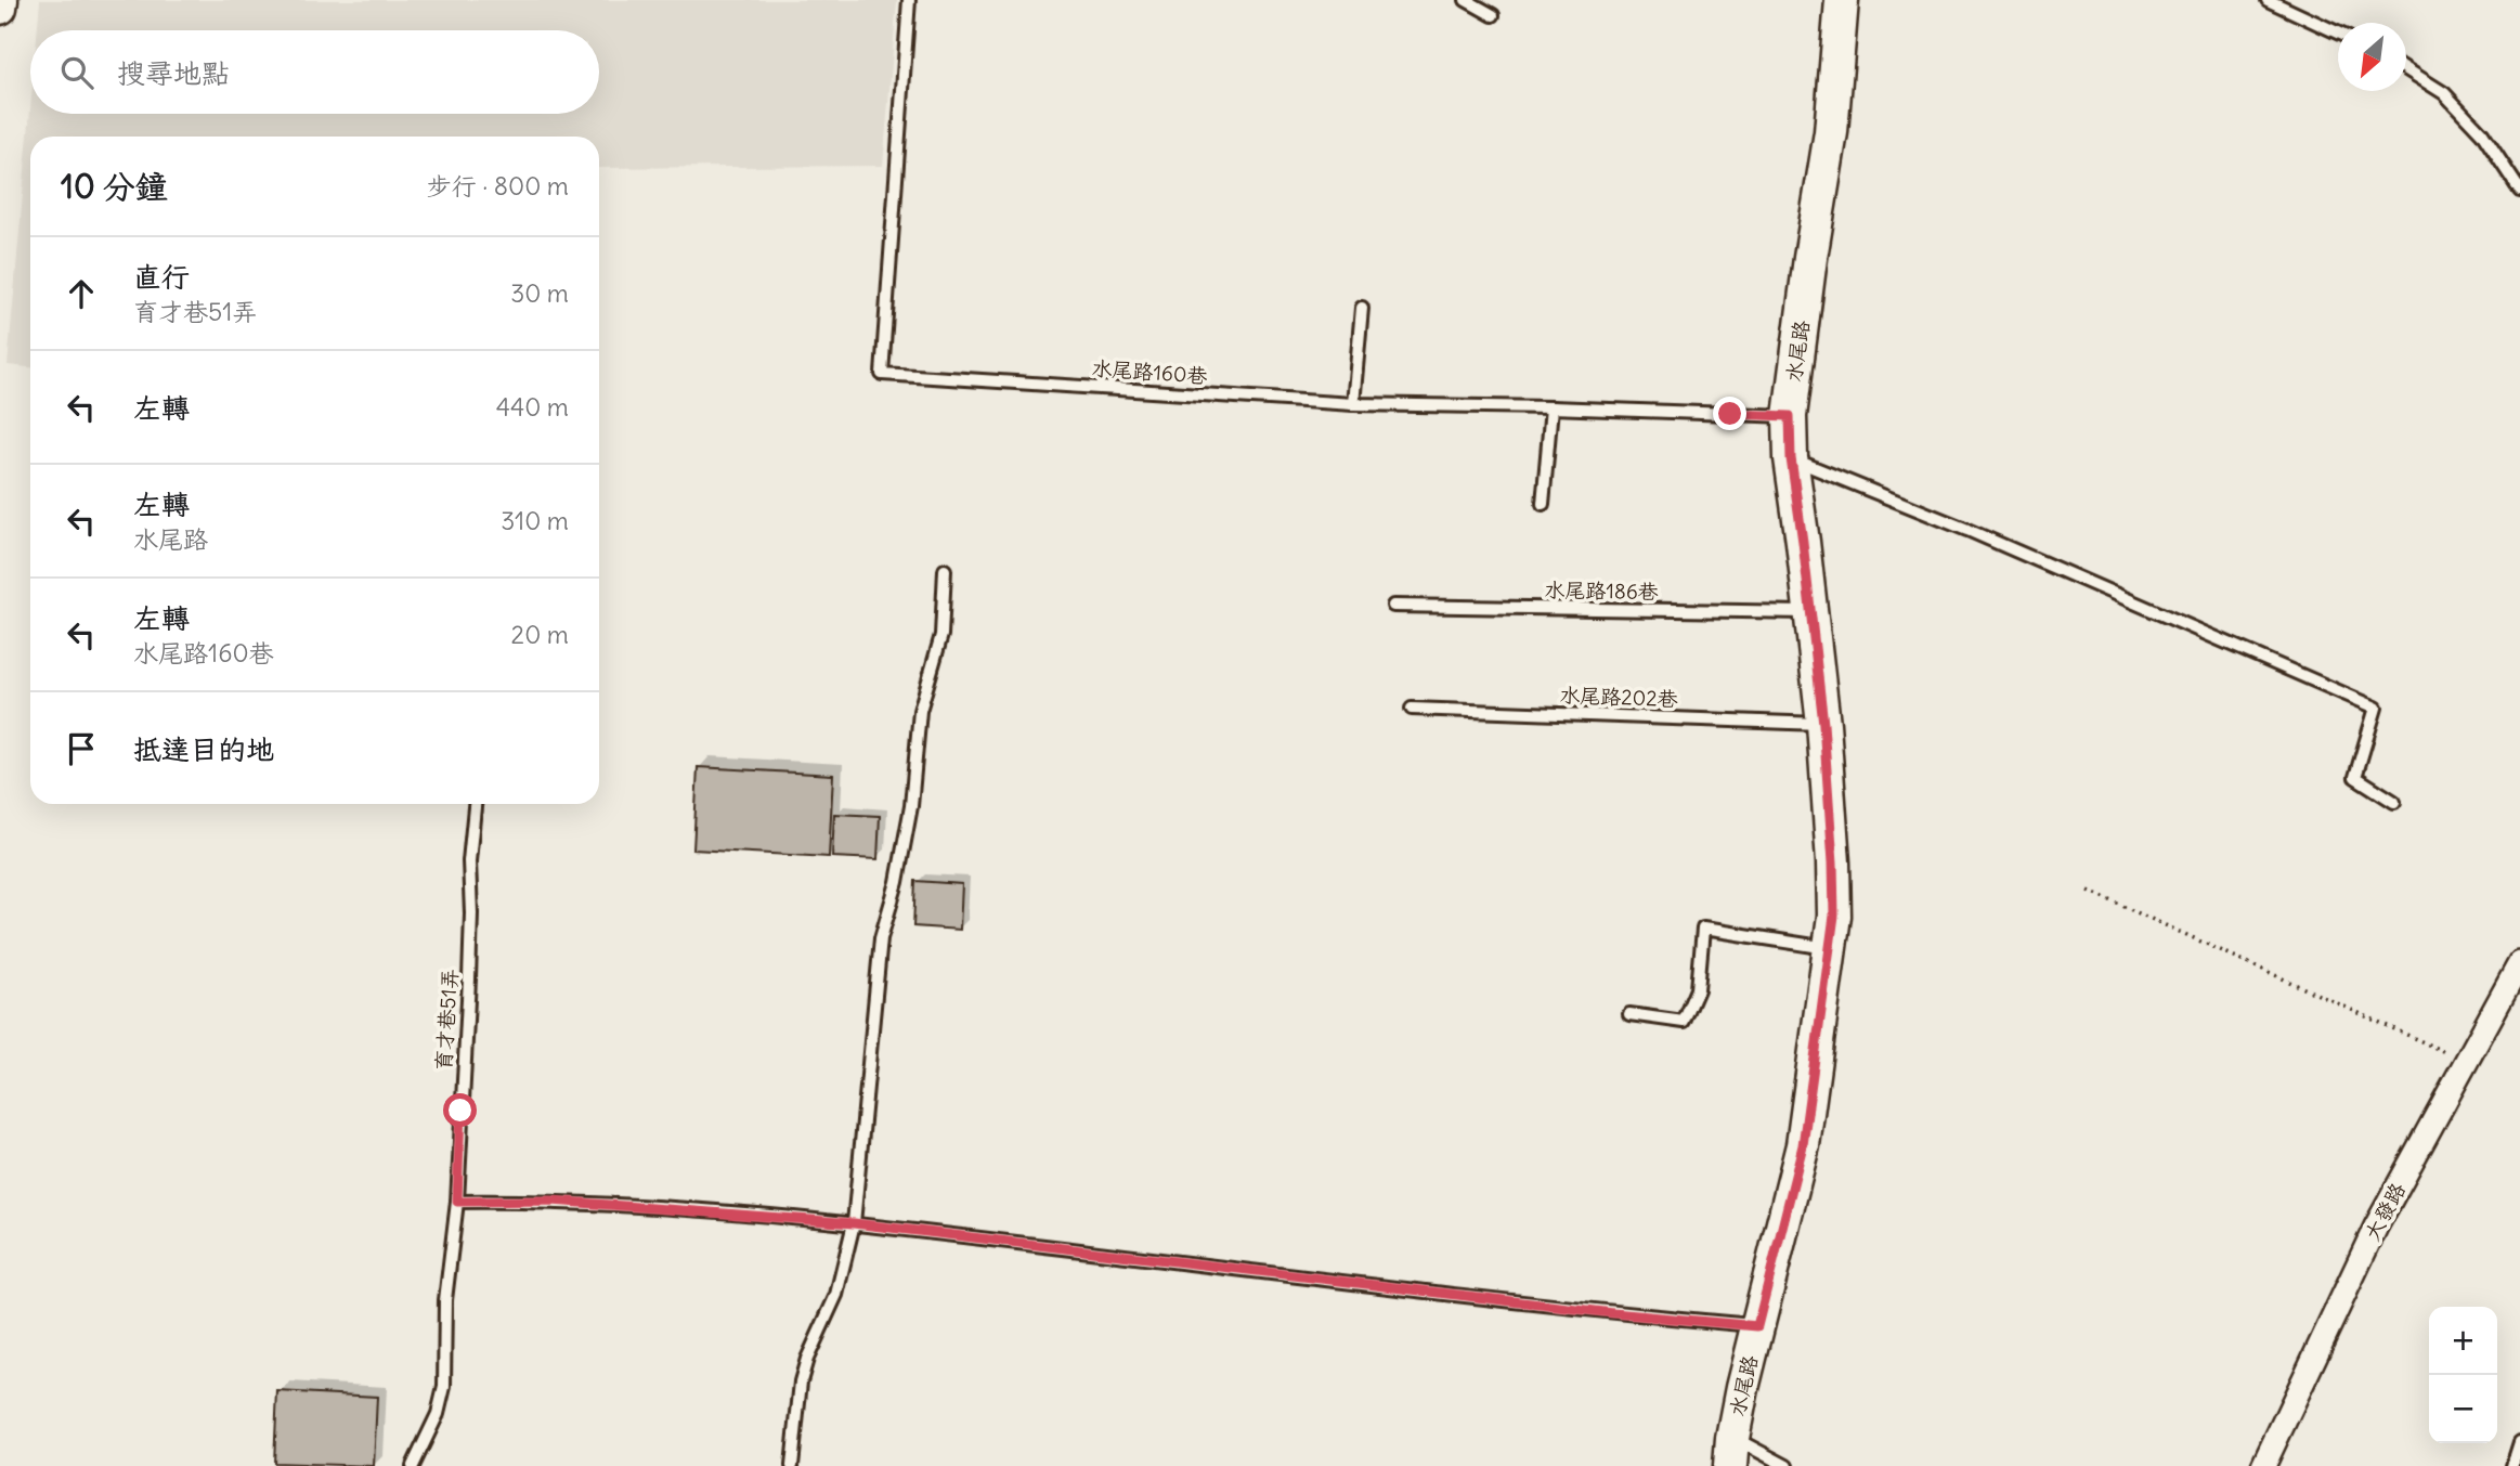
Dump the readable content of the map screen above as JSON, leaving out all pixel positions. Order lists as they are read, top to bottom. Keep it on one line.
{"streets":{"street":["水尾路","大發路"],"lane":["水尾路160巷","水尾路186巷","水尾路202巷","育才巷51弄"]},"crossings":[["水尾路","水尾路160巷"],["水尾路","水尾路186巷"],["水尾路","水尾路202巷"]],"north":"bottom left","page":{"search":"搜尋地點","heading":["10 分鐘","步行 · 800 m"],"list":[["直行","育才巷51弄","30 m"],["左轉","440 m"],["左轉","水尾路","310 m"],["左轉","水尾路160巷","20 m"],"抵達目的地"],"map_buttons":["+","−"]}}
